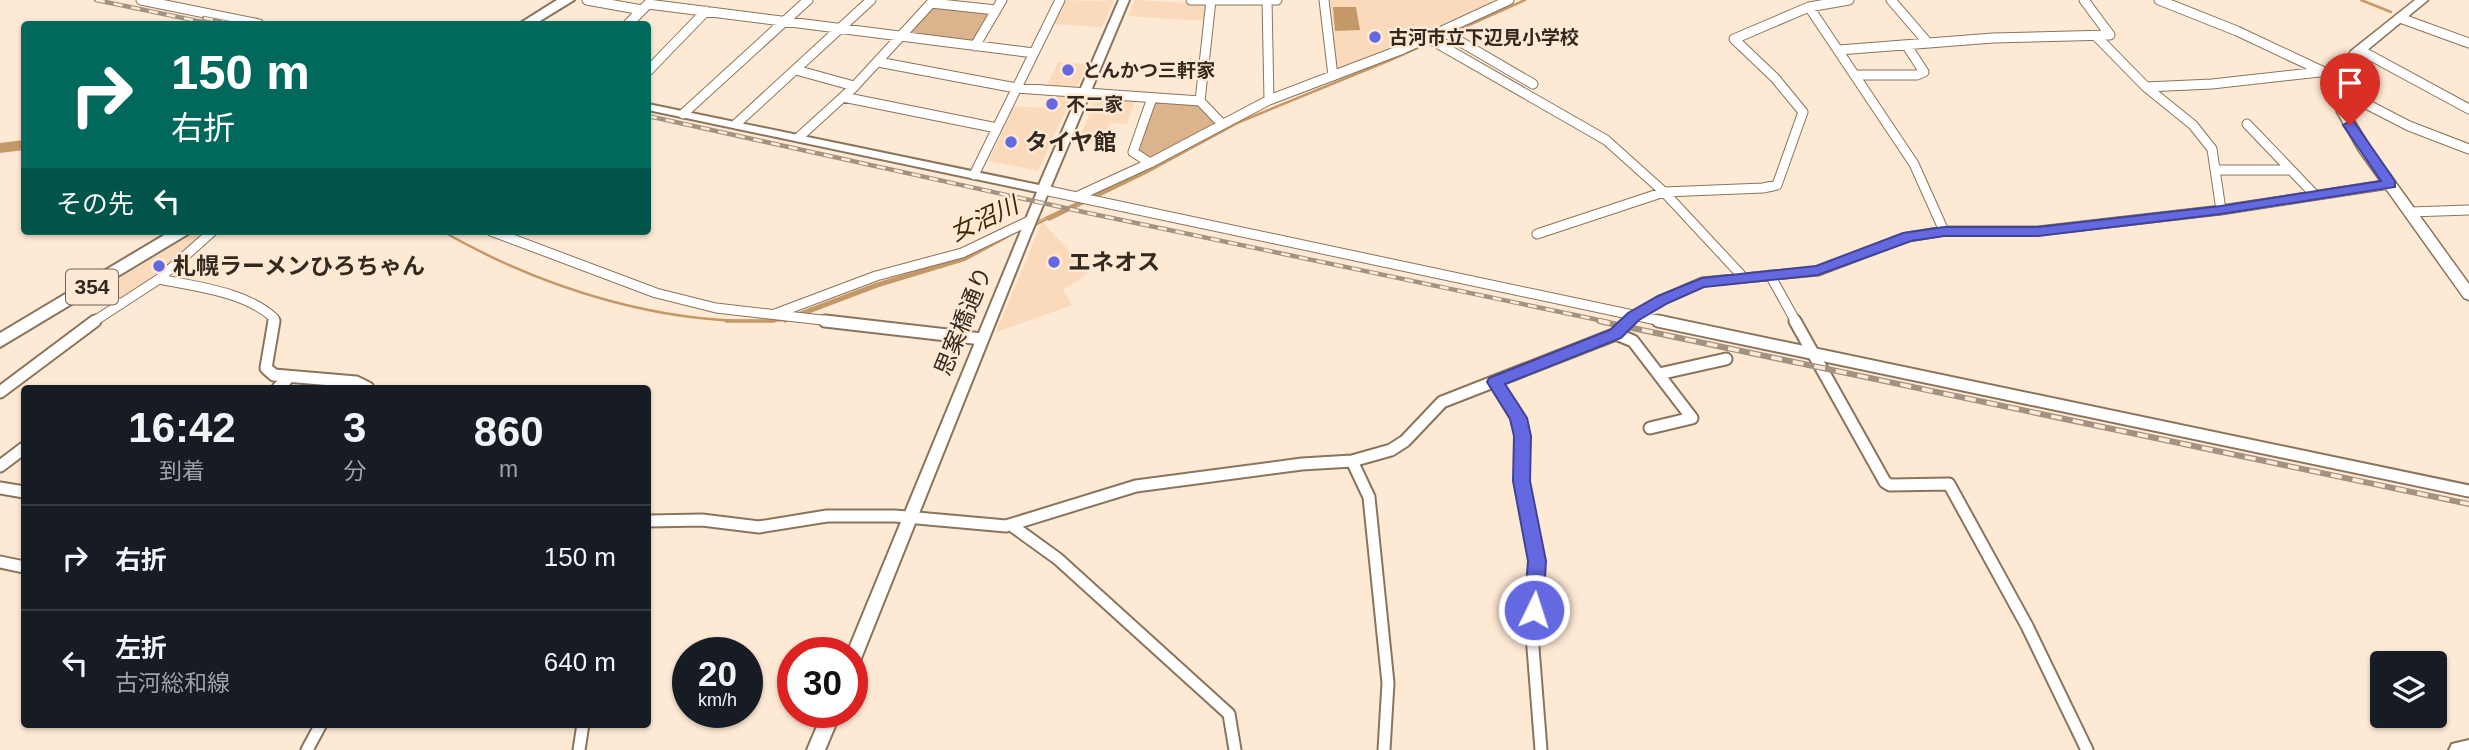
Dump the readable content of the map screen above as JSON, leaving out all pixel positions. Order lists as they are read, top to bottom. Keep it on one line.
{"streets":{"highway":["354"],"street":["思案橋通り"]},"water":["女沼川"],"places":["古河市立下辺見小学校","とんかつ三軒家","不二家","タイヤ館","エネオス","札幌ラーメンひろちゃん"],"page":{"turn":["150 m","右折"],"then":"その先","eta":["16:42","到着","3","分","860","m"],"list":[{"name":"右折","value":"150 m"},{"name":"左折","note":"古河総和線","value":"640 m"}],"speed":"20 km/h","limit":"30"}}
